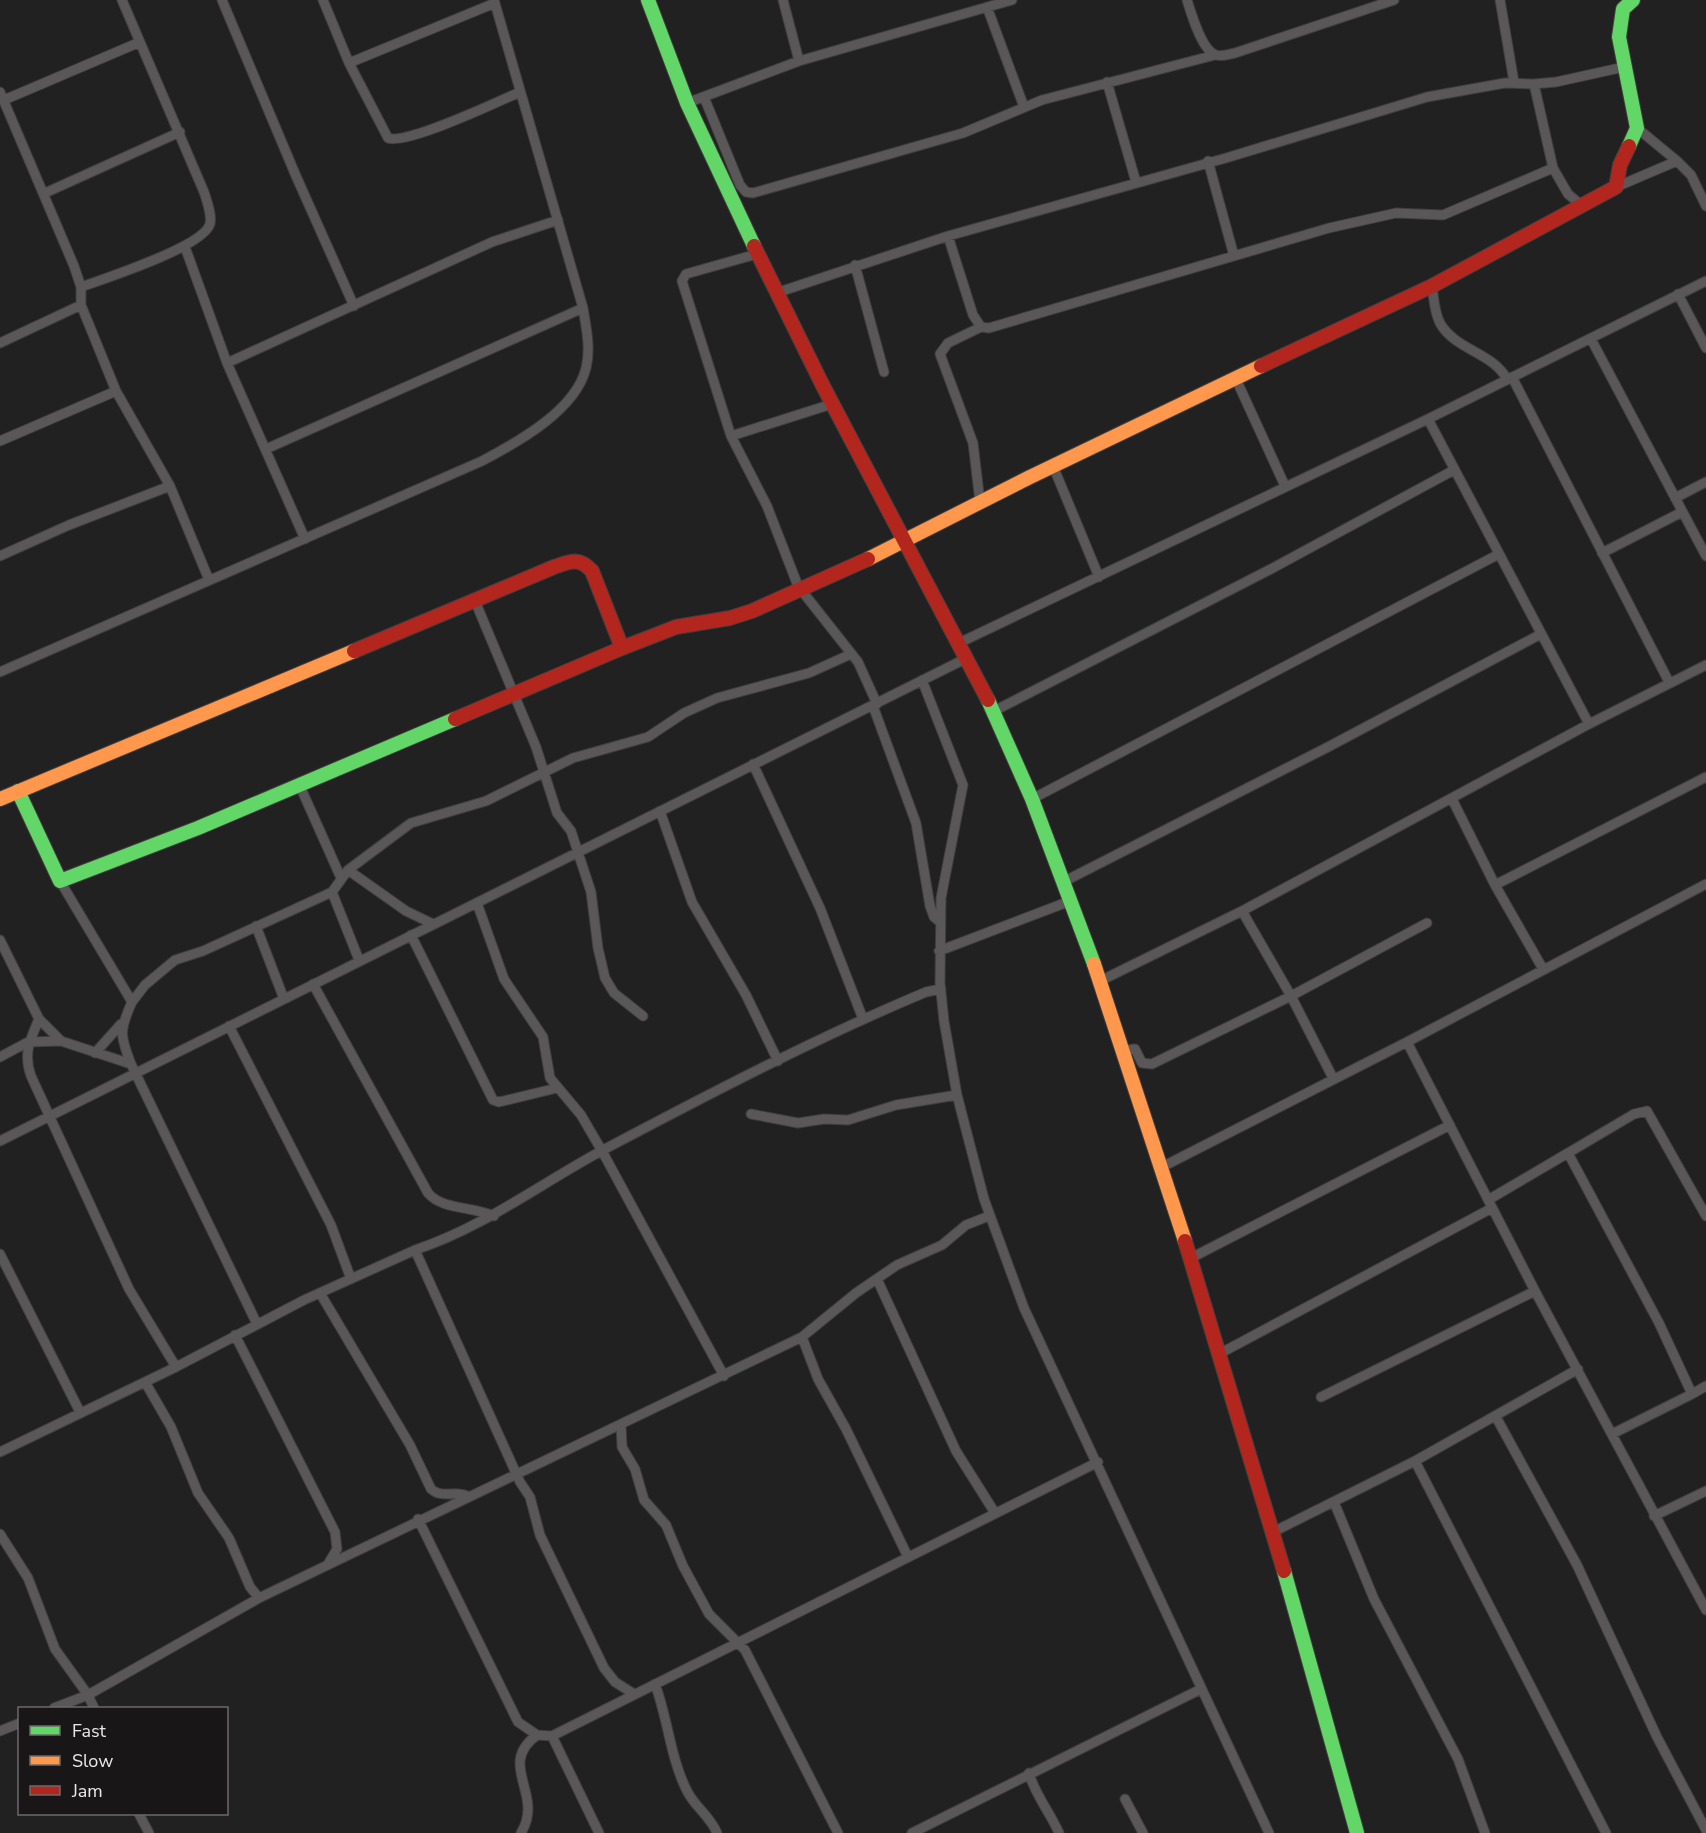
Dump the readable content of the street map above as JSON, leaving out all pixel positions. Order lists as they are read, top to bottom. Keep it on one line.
{"legend":["Fast","Slow","Jam"]}
